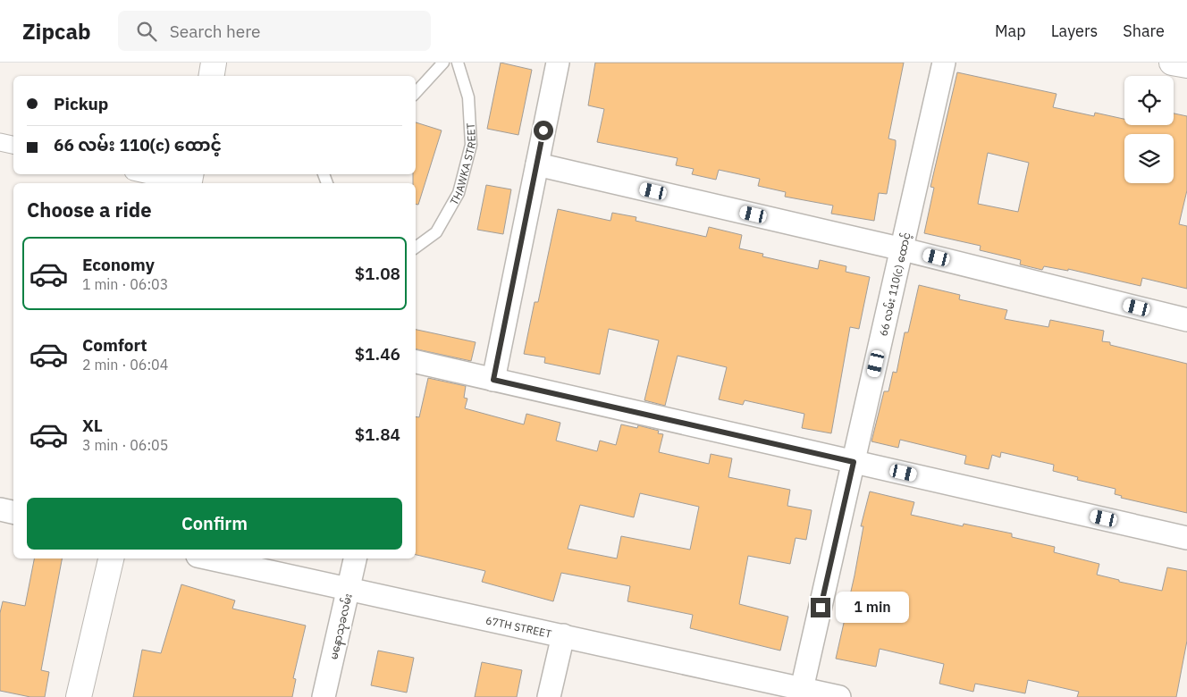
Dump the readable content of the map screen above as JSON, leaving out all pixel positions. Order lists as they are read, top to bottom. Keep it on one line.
{"streets":{"street":["66 လမ်း 110(c) ထောင့်","မနောသုခလမ်း","67TH STREET"],"lane":["THAWKA STREET"]},"crossings":[["66 လမ်း 110(c) ထောင့်","67TH STREET"],["မနောသုခလမ်း","67TH STREET"]],"page":{"header":"Zipcab","search":"Search here","nav":["Map","Layers","Share"],"banner":["Pickup","66 လမ်း 110(c) ထောင့်"],"heading":"Choose a ride","list":[{"name":"Economy","note":"1 min · 06:03","value":"$1.08"},{"name":"Comfort","note":"2 min · 06:04","value":"$1.46"},{"name":"XL","note":"3 min · 06:05","value":"$1.84"}],"buttons":"Confirm","bubble":"1 min"}}
